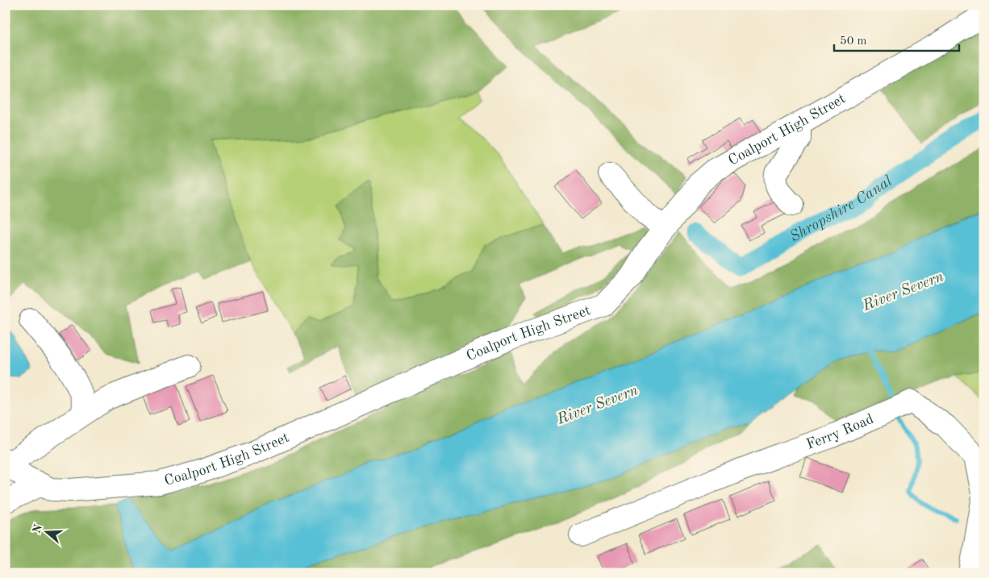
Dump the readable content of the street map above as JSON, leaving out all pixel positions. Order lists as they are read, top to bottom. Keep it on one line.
{"streets":{"street":["Coalport High Street","Ferry Road"]},"water":["Shropshire Canal","River Severn"],"scale_bar":"50 m","north":"left"}
